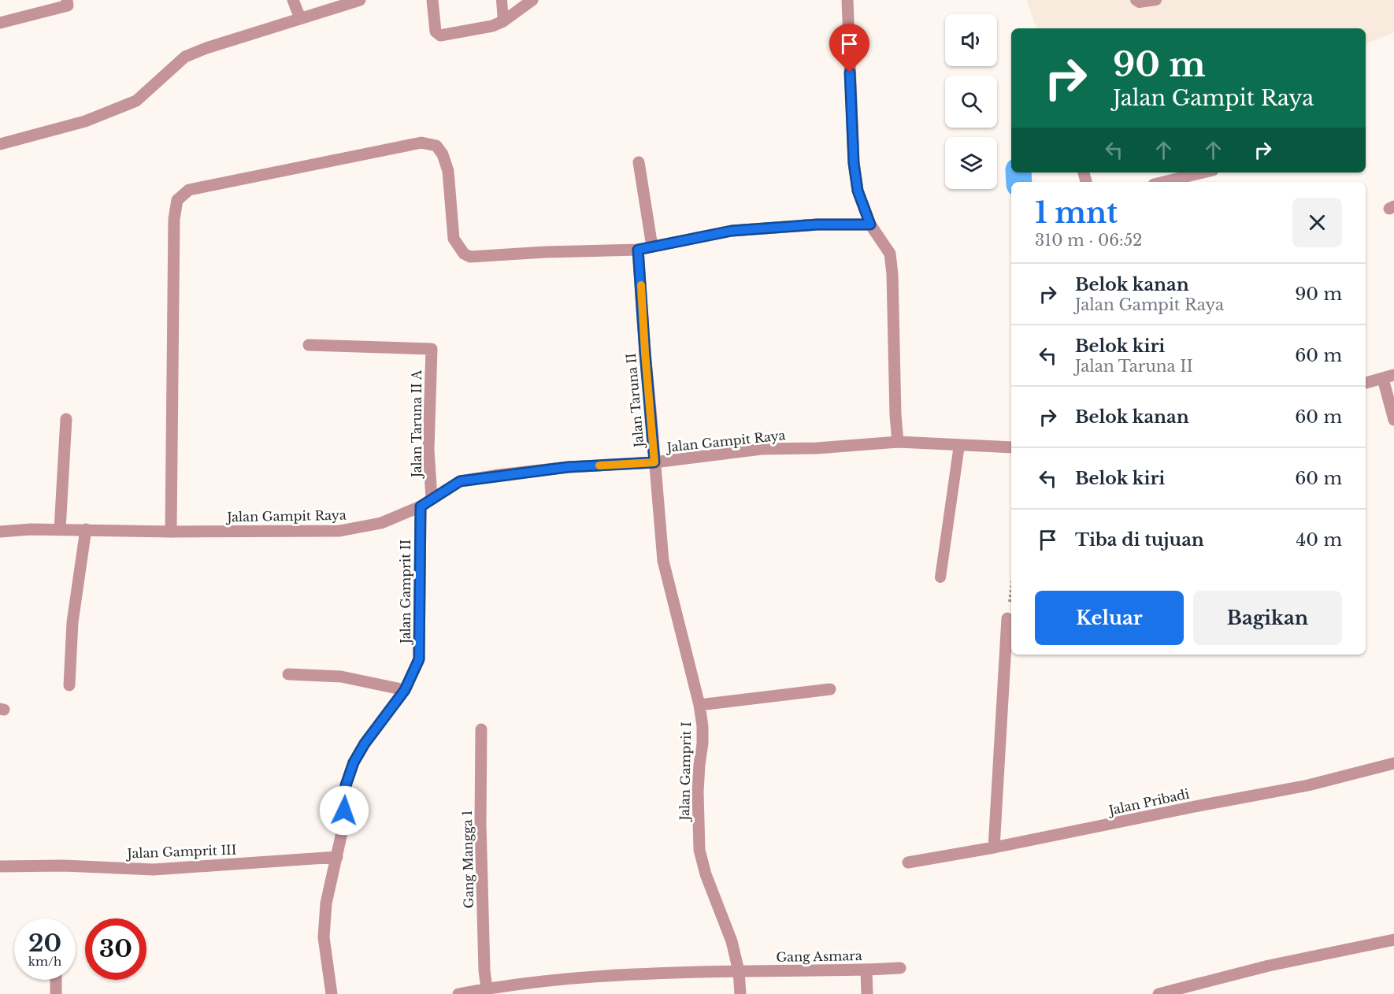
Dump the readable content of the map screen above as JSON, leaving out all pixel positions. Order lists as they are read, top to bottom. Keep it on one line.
{"streets":{"street":["Jalan Taruna II","Jalan Taruna II A","Jalan Gampit Raya","Jalan Gamprit II","Jalan Gamprit I","Jalan Pribadi","Jalan Gamprit III","Gang Mangga 1","Gang Asmara"]},"crossings":[["Jalan Taruna II","Jalan Gampit Raya"],["Jalan Taruna II","Jalan Gamprit I"],["Jalan Taruna II A","Jalan Gampit Raya"],["Jalan Gampit Raya","Jalan Gamprit II"],["Jalan Gampit Raya","Jalan Gamprit I"],["Jalan Gamprit II","Jalan Gamprit III"],["Jalan Gamprit I","Gang Asmara"]],"page":{"turn":["90 m","Jalan Gampit Raya"],"heading":["1 mnt","310 m · 06:52"],"list":[{"name":"Belok kanan","note":"Jalan Gampit Raya","value":"90 m"},{"name":"Belok kiri","note":"Jalan Taruna II","value":"60 m"},{"name":"Belok kanan","value":"60 m"},{"name":"Belok kiri","value":"60 m"},{"name":"Tiba di tujuan","value":"40 m"}],"buttons":["Keluar","Bagikan"],"speed":"20 km/h","limit":"30"}}
